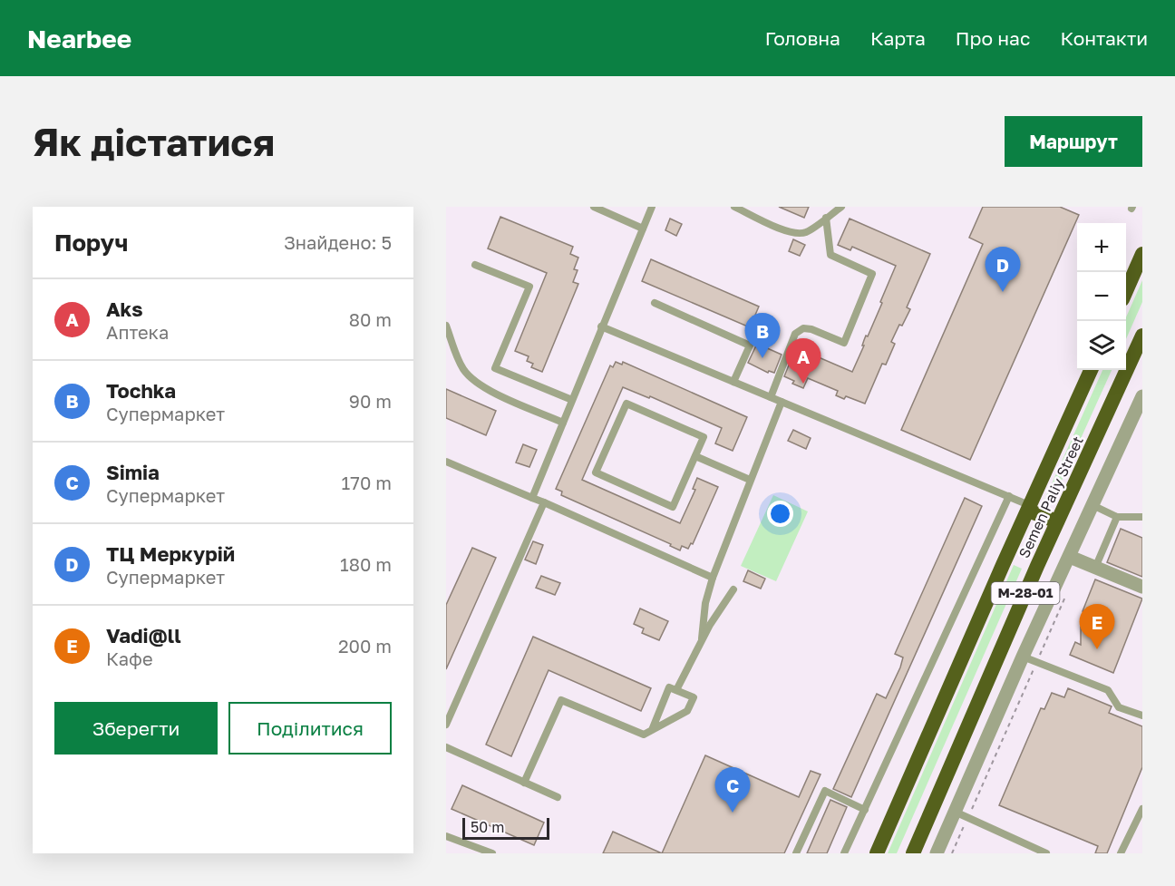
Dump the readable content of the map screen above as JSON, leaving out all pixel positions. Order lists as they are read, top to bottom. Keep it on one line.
{"streets":{"highway":["Semen Paliy Street","М-28-01"]},"scale_bar":"50 m","page":{"header":"Nearbee","nav":["Головна","Карта","Про нас","Контакти"],"buttons":["Маршрут",["Зберегти","Поділитися"]],"title":"Як дістатися","heading":["Поруч","Знайдено: 5"],"map_buttons":["+","−"],"pins":["D","B","A","E","C"],"list":[{"mark":"A","name":"Aks","note":"Аптека","value":"80 m"},{"mark":"B","name":"Tochka","note":"Супермаркет","value":"90 m"},{"mark":"C","name":"Simia","note":"Супермаркет","value":"170 m"},{"mark":"D","name":"ТЦ Меркурій","note":"Супермаркет","value":"180 m"},{"mark":"E","name":"Vadi@ll","note":"Кафе","value":"200 m"}],"scale":"50 m"}}
